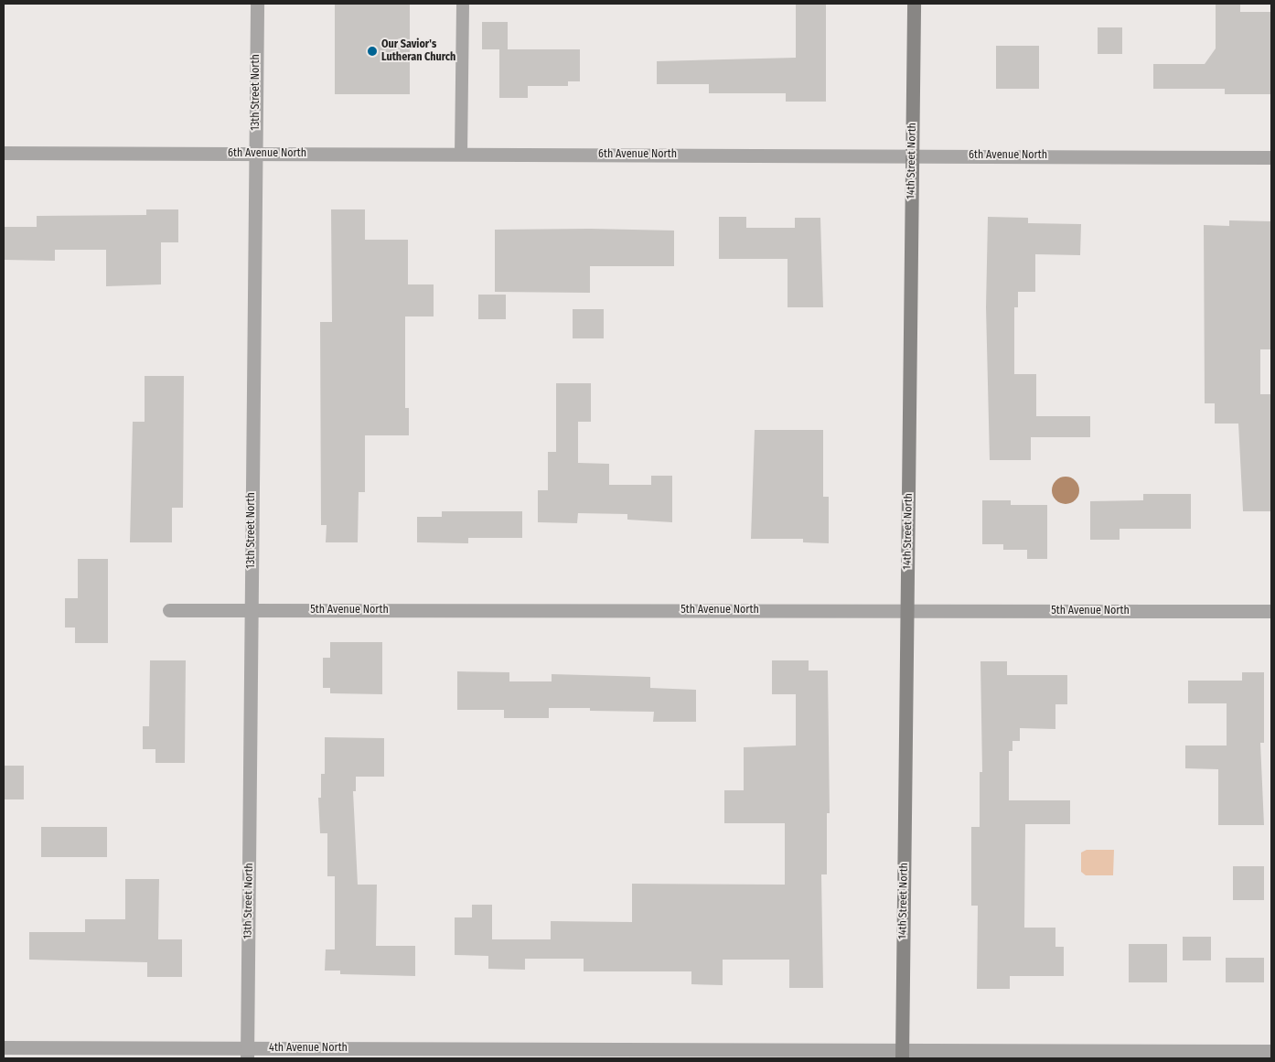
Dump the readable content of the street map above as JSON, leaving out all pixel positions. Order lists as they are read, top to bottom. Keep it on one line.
{"streets":{"street":["13th Street North","6th Avenue North","14th Street North","5th Avenue North","4th Avenue North"]},"crossings":[["13th Street North","6th Avenue North"],["13th Street North","5th Avenue North"],["13th Street North","4th Avenue North"],["6th Avenue North","14th Street North"],["14th Street North","5th Avenue North"],["14th Street North","4th Avenue North"]],"places":["Our Savior's Lutheran Church"]}
